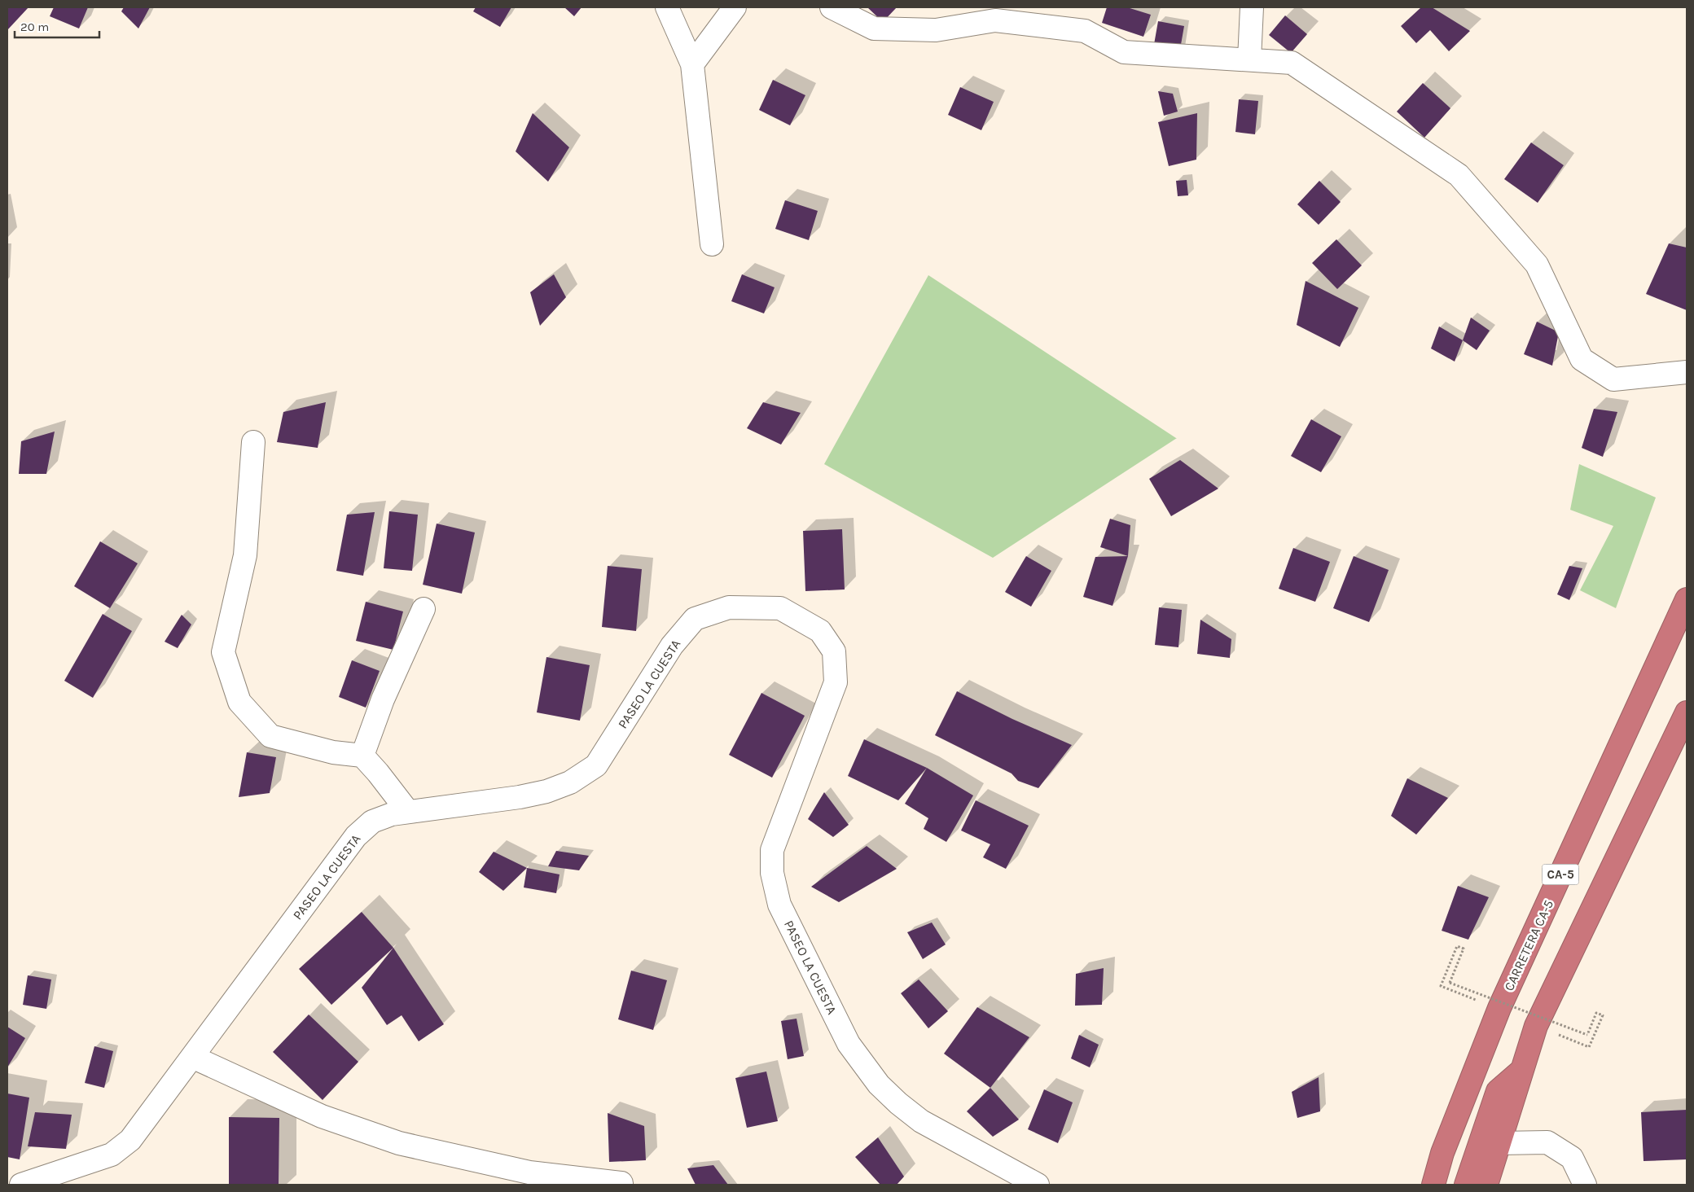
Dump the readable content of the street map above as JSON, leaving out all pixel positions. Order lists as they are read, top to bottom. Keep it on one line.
{"streets":{"highway":["CA-5","CARRETERA CA-5"],"street":["PASEO LA CUESTA"]},"scale_bar":"20 m"}
